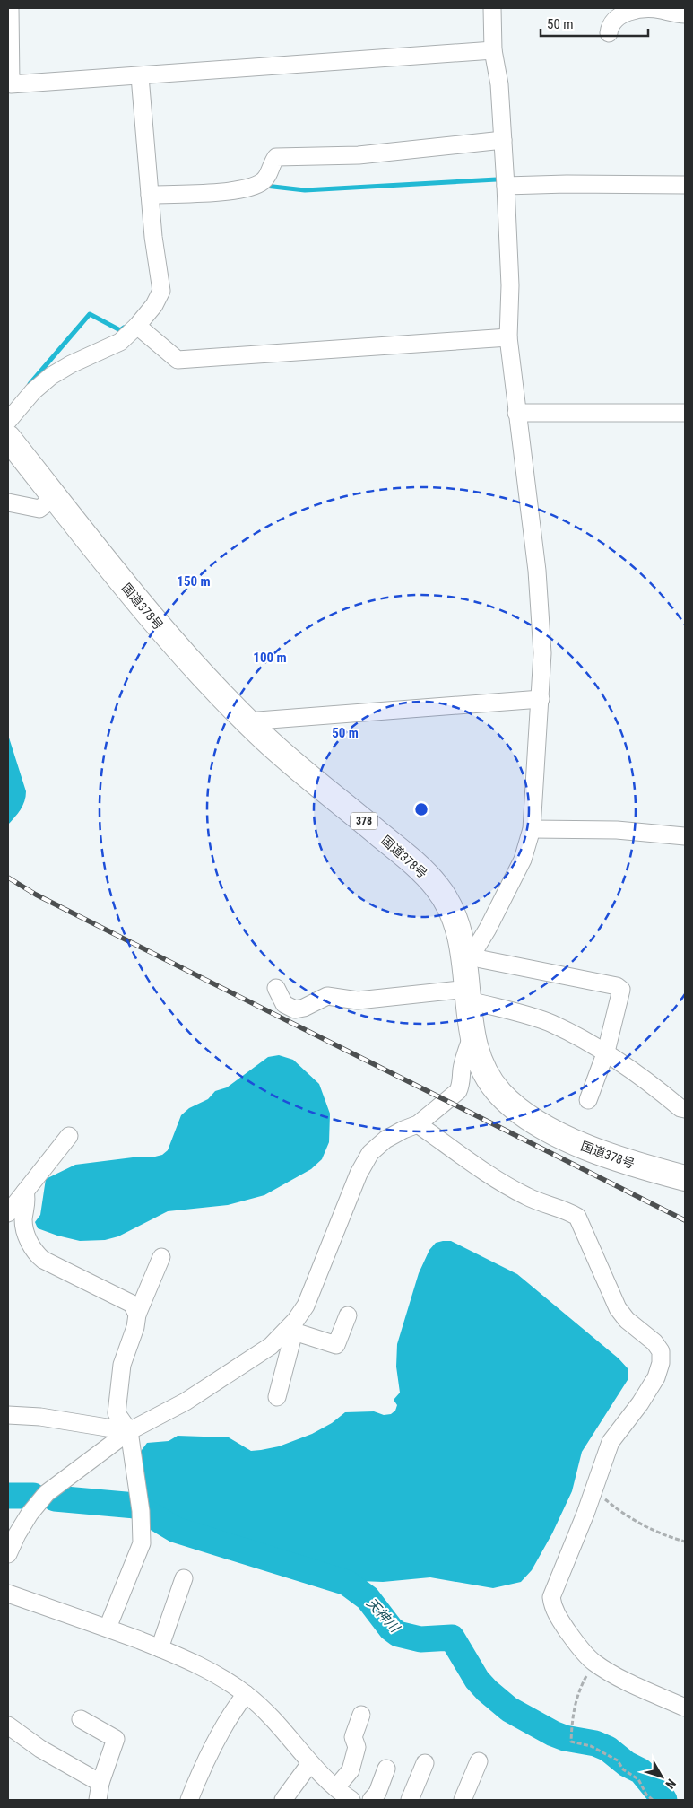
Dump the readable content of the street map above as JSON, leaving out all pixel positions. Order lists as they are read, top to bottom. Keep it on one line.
{"streets":{"highway":["国道378号","378"]},"water":["天神川"],"scale_bar":"50 m","north":"bottom right","rings":["150 m","100 m","50 m"]}
